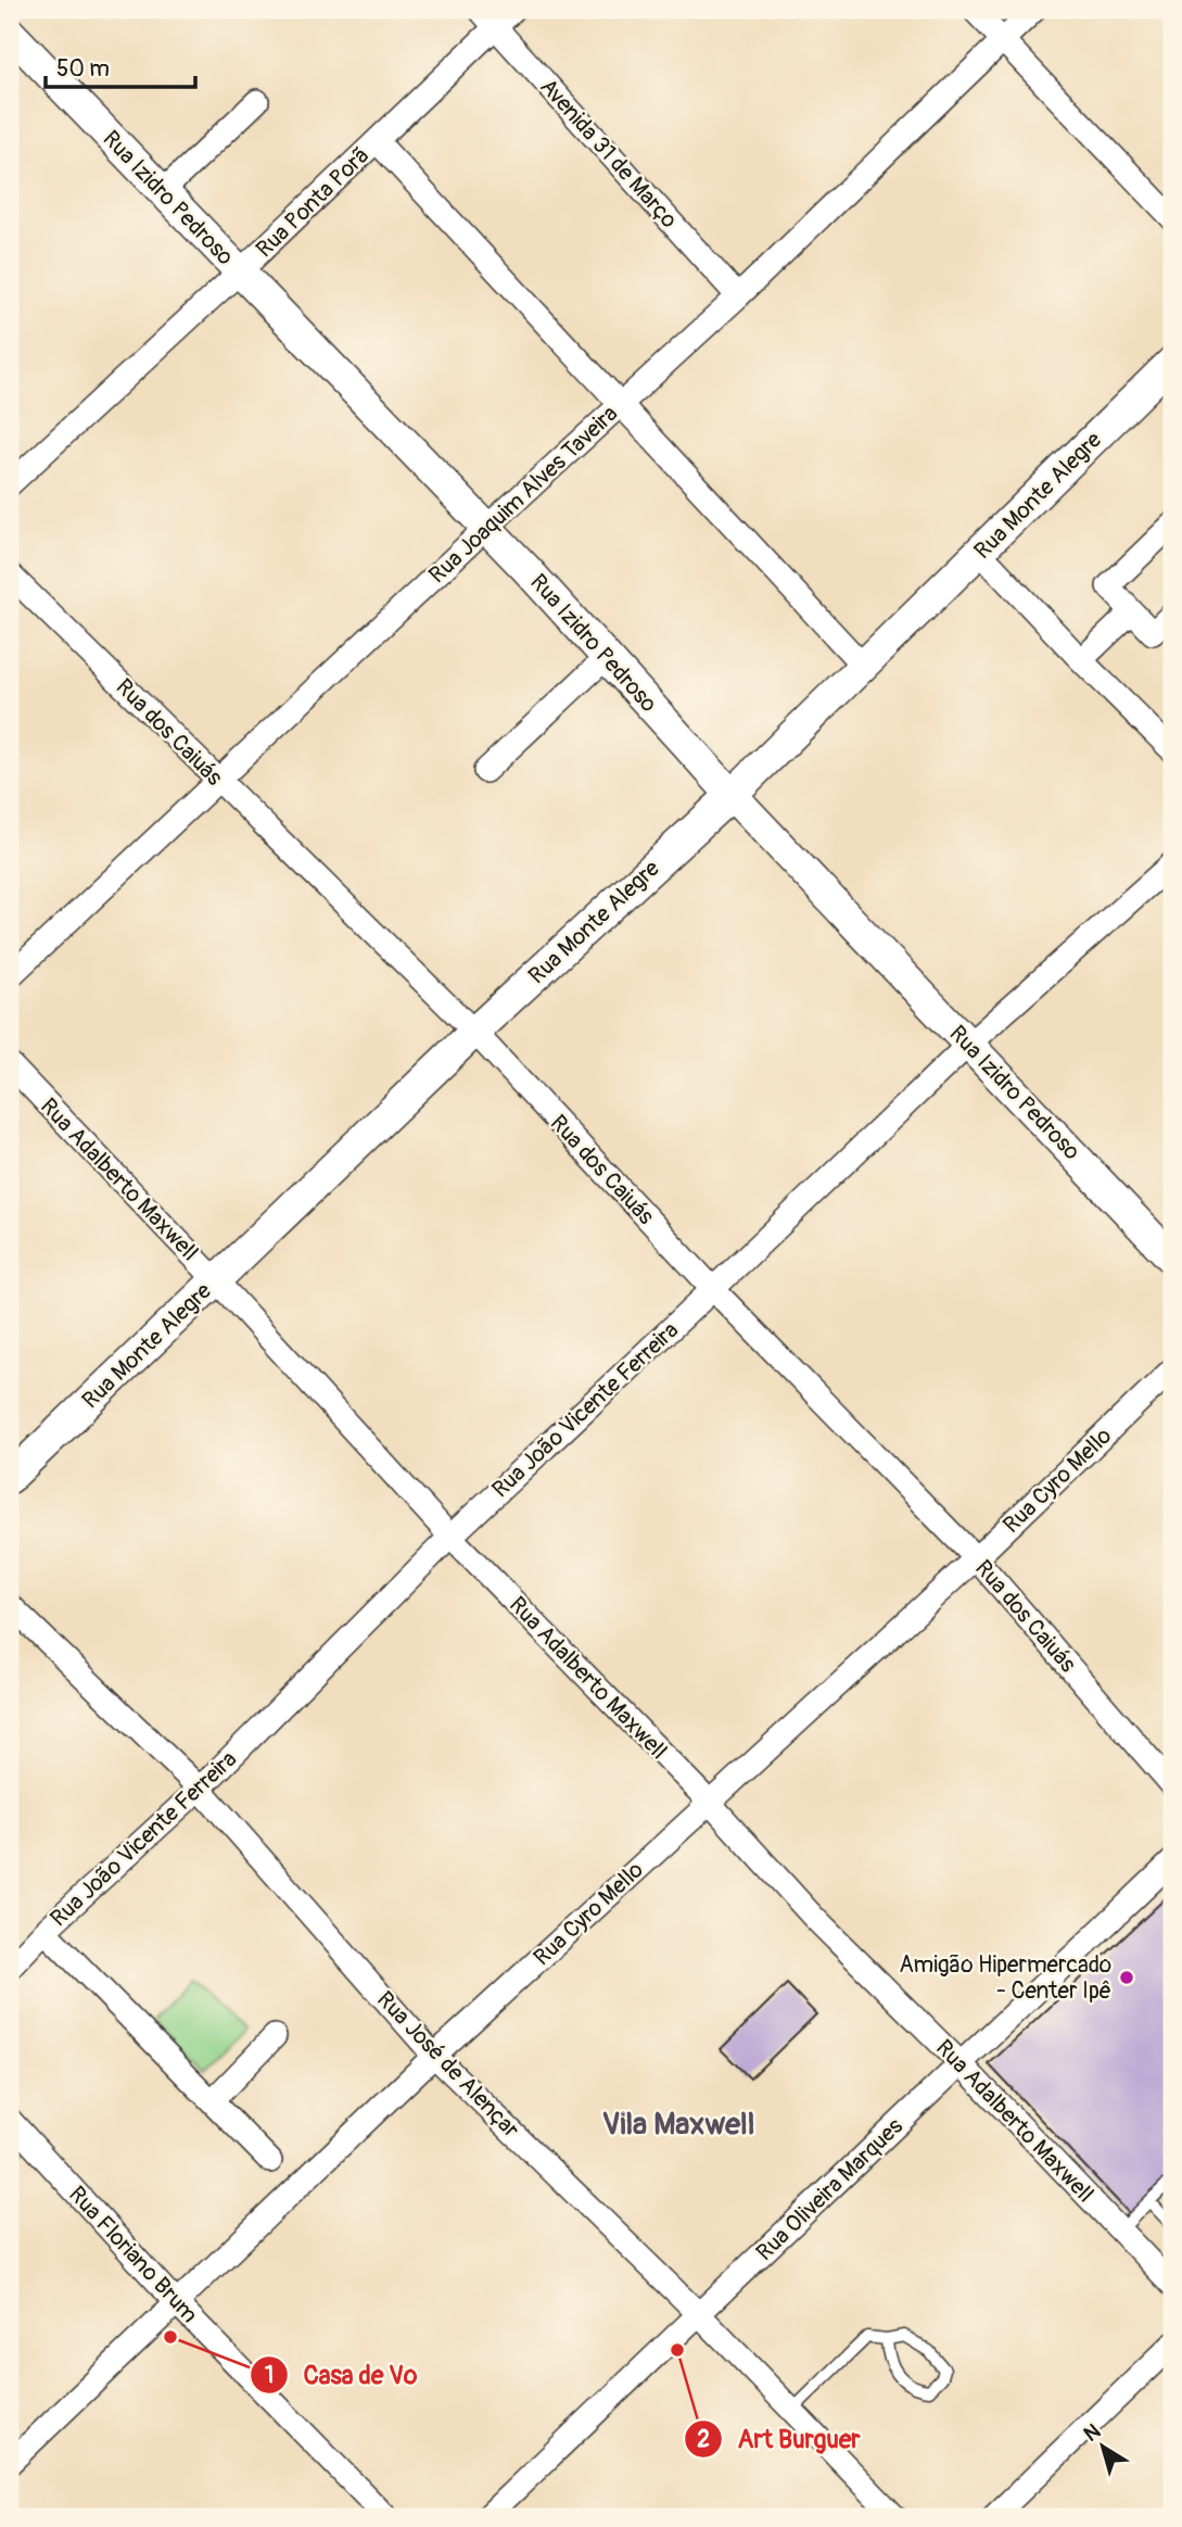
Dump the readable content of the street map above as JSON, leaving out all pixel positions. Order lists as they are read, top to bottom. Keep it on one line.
{"streets":{"street":["Avenida 31 de Março","Rua Izidro Pedroso","Rua Ponta Porã","Rua Joaquim Alves Taveira","Rua Monte Alegre","Rua dos Caiuás","Rua Adalberto Maxwell","Rua João Vicente Ferreira","Rua Cyro Mello","Rua José de Alençar","Rua Oliveira Marques","Rua Floriano Brum"]},"crossings":[["Avenida 31 de Março","Rua Ponta Porã"],["Avenida 31 de Março","Rua Joaquim Alves Taveira"],["Rua Izidro Pedroso","Rua Ponta Porã"],["Rua Izidro Pedroso","Rua Joaquim Alves Taveira"],["Rua Izidro Pedroso","Rua Monte Alegre"],["Rua Izidro Pedroso","Rua João Vicente Ferreira"],["Rua Joaquim Alves Taveira","Rua dos Caiuás"],["Rua Monte Alegre","Rua dos Caiuás"],["Rua Monte Alegre","Rua Adalberto Maxwell"],["Rua dos Caiuás","Rua João Vicente Ferreira"],["Rua dos Caiuás","Rua Cyro Mello"],["Rua Adalberto Maxwell","Rua João Vicente Ferreira"],["Rua Adalberto Maxwell","Rua Cyro Mello"],["Rua Adalberto Maxwell","Rua Oliveira Marques"],["Rua João Vicente Ferreira","Rua José de Alençar"],["Rua Cyro Mello","Rua José de Alençar"],["Rua Cyro Mello","Rua Floriano Brum"],["Rua José de Alençar","Rua Oliveira Marques"]],"districts":["Vila Maxwell"],"places":["Amigão Hipermercado - Center Ipê","Casa de Vo","Art Burguer"],"scale_bar":"50 m","north":"top left"}
